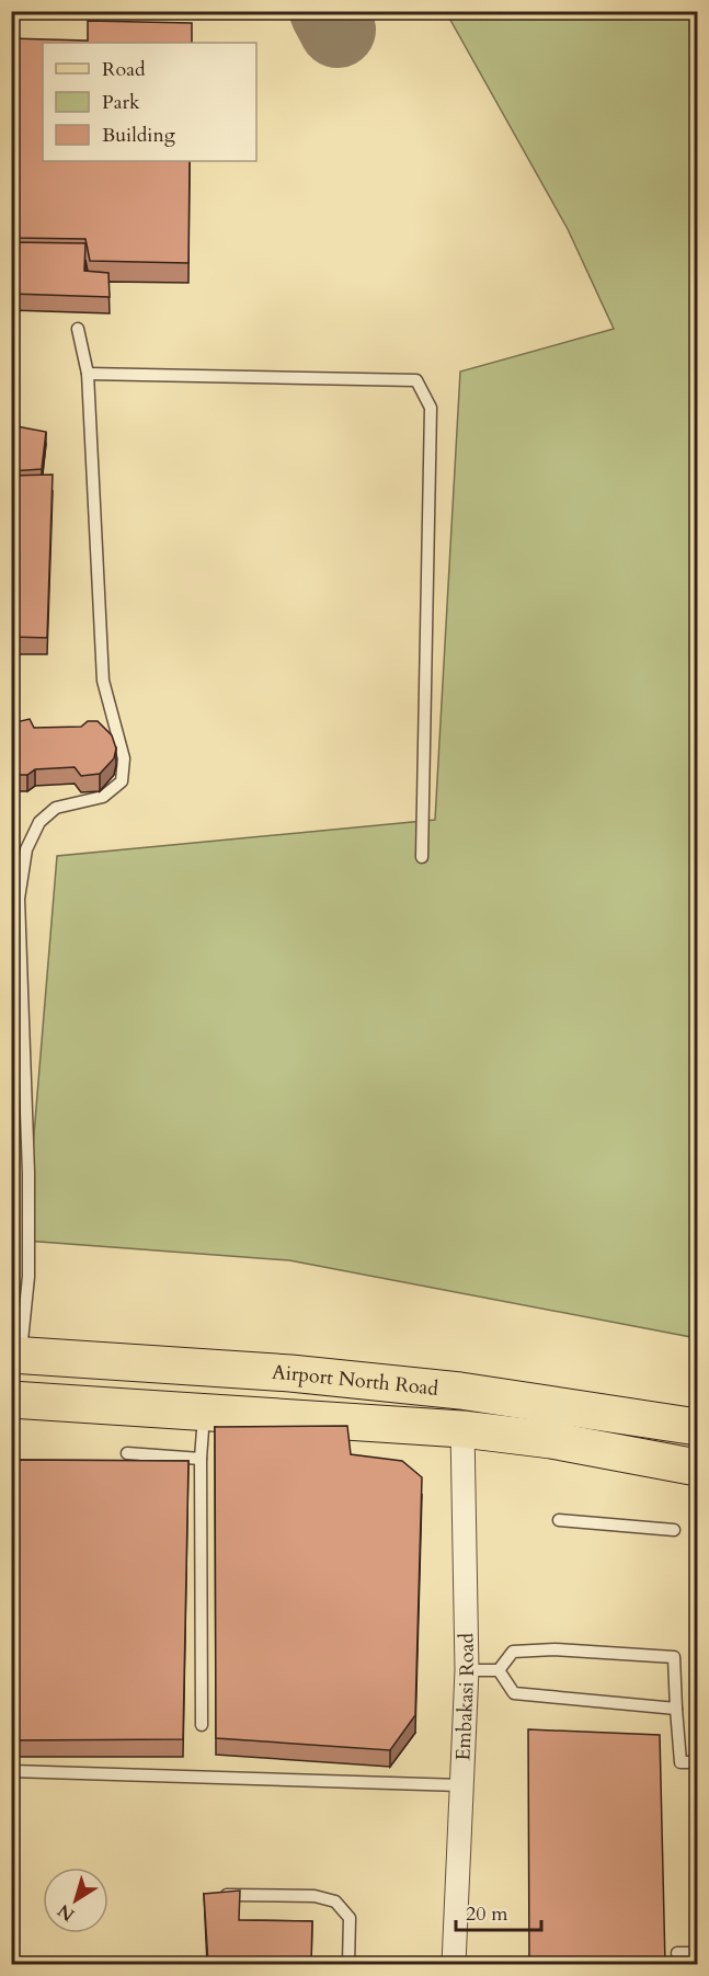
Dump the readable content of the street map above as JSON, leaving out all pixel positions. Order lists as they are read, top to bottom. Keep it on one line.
{"streets":{"main road":["Airport North Road"],"street":["Embakasi Road"]},"crossings":[["Airport North Road","Embakasi Road"]],"legend":["Road","Park","Building"],"scale_bar":"20 m","north":"bottom left"}
